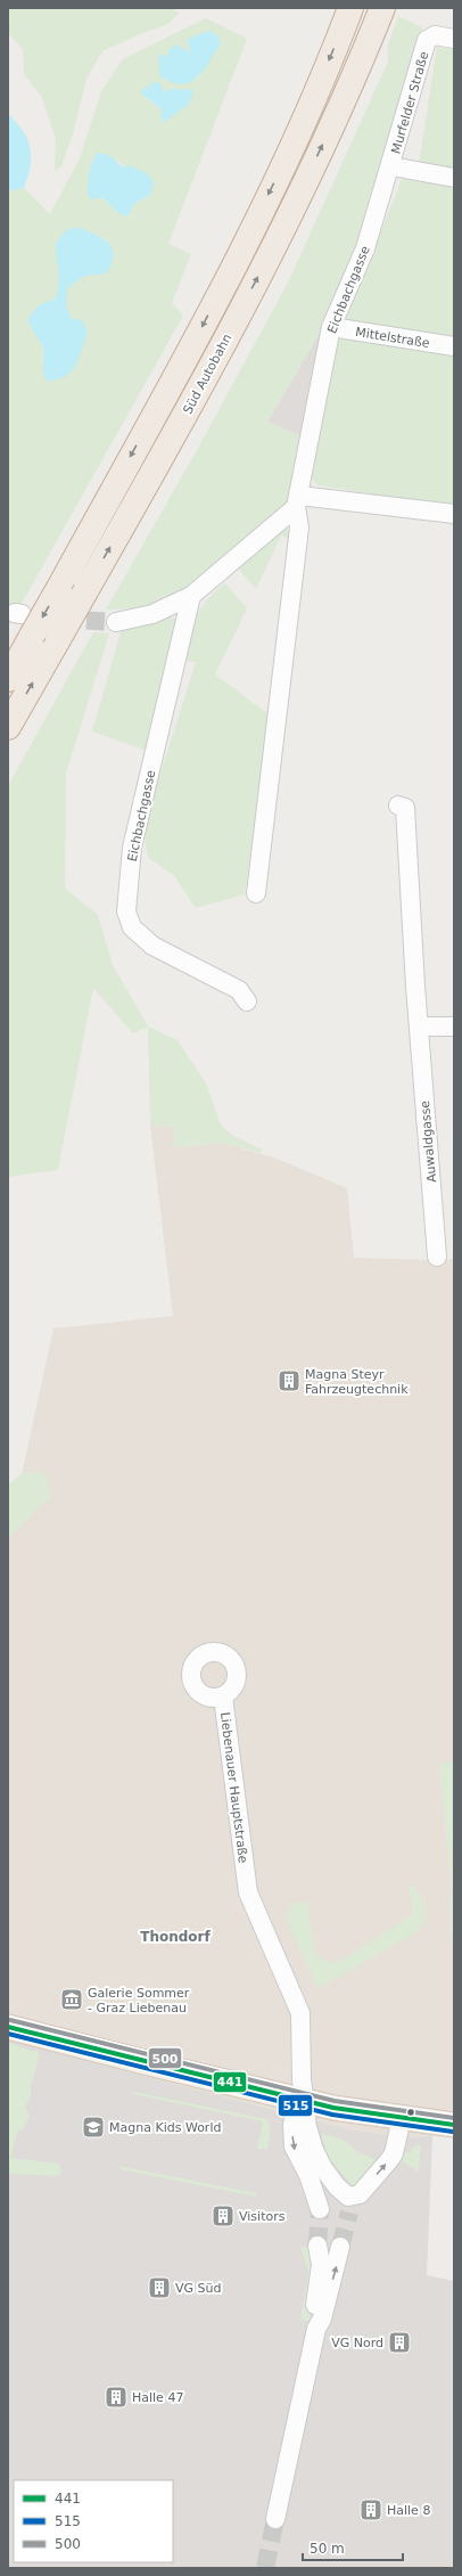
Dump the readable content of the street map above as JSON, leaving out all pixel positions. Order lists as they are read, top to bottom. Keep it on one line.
{"streets":{"highway":["Süd Autobahn"],"street":["Murfelder Straße","Eichbachgasse","Mittelstraße","Auwaldgasse","Liebenauer Hauptstraße"]},"crossings":[["Murfelder Straße","Eichbachgasse"],["Eichbachgasse","Mittelstraße"]],"districts":["Thondorf"],"places":{"building":["Magna Steyr Fahrzeugtechnik","Visitors","VG Süd","VG Nord","Halle 47","Halle 8"],"museum":["Galerie Sommer - Graz Liebenau"],"school or university":["Magna Kids World"]},"lines":["transit line 500","transit line 441","transit line 515"],"legend":["441","515","500"],"scale_bar":"50 m"}
